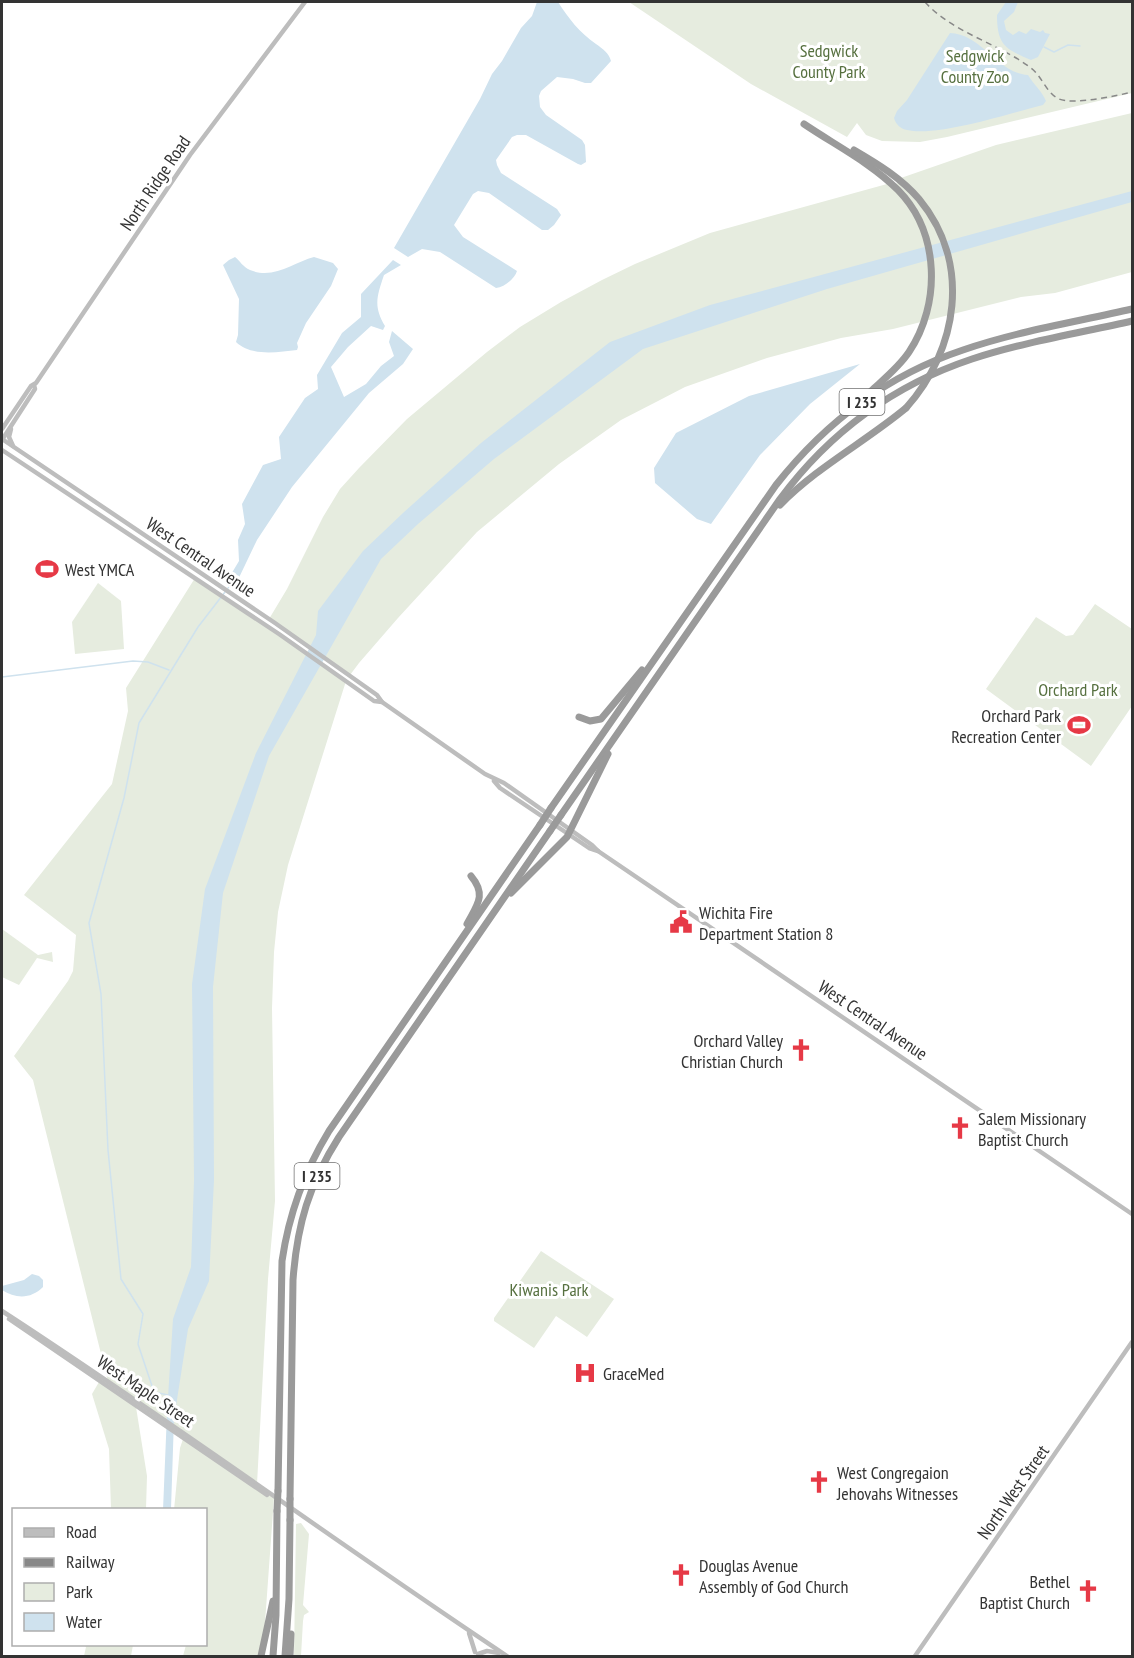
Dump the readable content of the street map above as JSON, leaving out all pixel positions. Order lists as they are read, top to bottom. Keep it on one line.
{"streets":{"highway":["I 235"],"main road":["North Ridge Road","West Central Avenue","West Maple Street","North West Street"]},"crossings":[["North Ridge Road","West Central Avenue"],["I 235","West Maple Street"]],"parks":["Sedgwick County Park","Sedgwick County Zoo","Orchard Park","Kiwanis Park"],"places":{"sports":["West YMCA","Orchard Park Recreation Center"],"public building":["Wichita Fire Department Station 8"],"church":["Orchard Valley Christian Church","Salem Missionary Baptist Church","West Congregaion Jehovahs Witnesses","Douglas Avenue Assembly of God Church","Bethel Baptist Church"],"hospital":["GraceMed"]},"legend":["Road","Railway","Park","Water"]}
